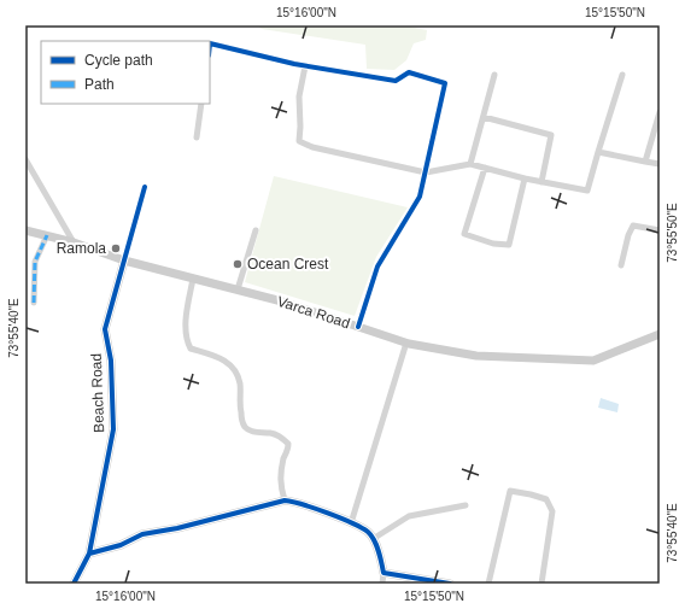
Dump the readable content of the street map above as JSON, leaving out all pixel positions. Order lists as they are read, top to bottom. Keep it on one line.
{"streets":{"street":["Varca Road","Beach Road"]},"crossings":[["Varca Road","Beach Road"]],"places":["Ramola","Ocean Crest"],"legend":["Cycle path","Path"],"coordinates":["15°16'00\"N","15°15'50\"N","73°55'50\"E","73°55'40\"E"]}
